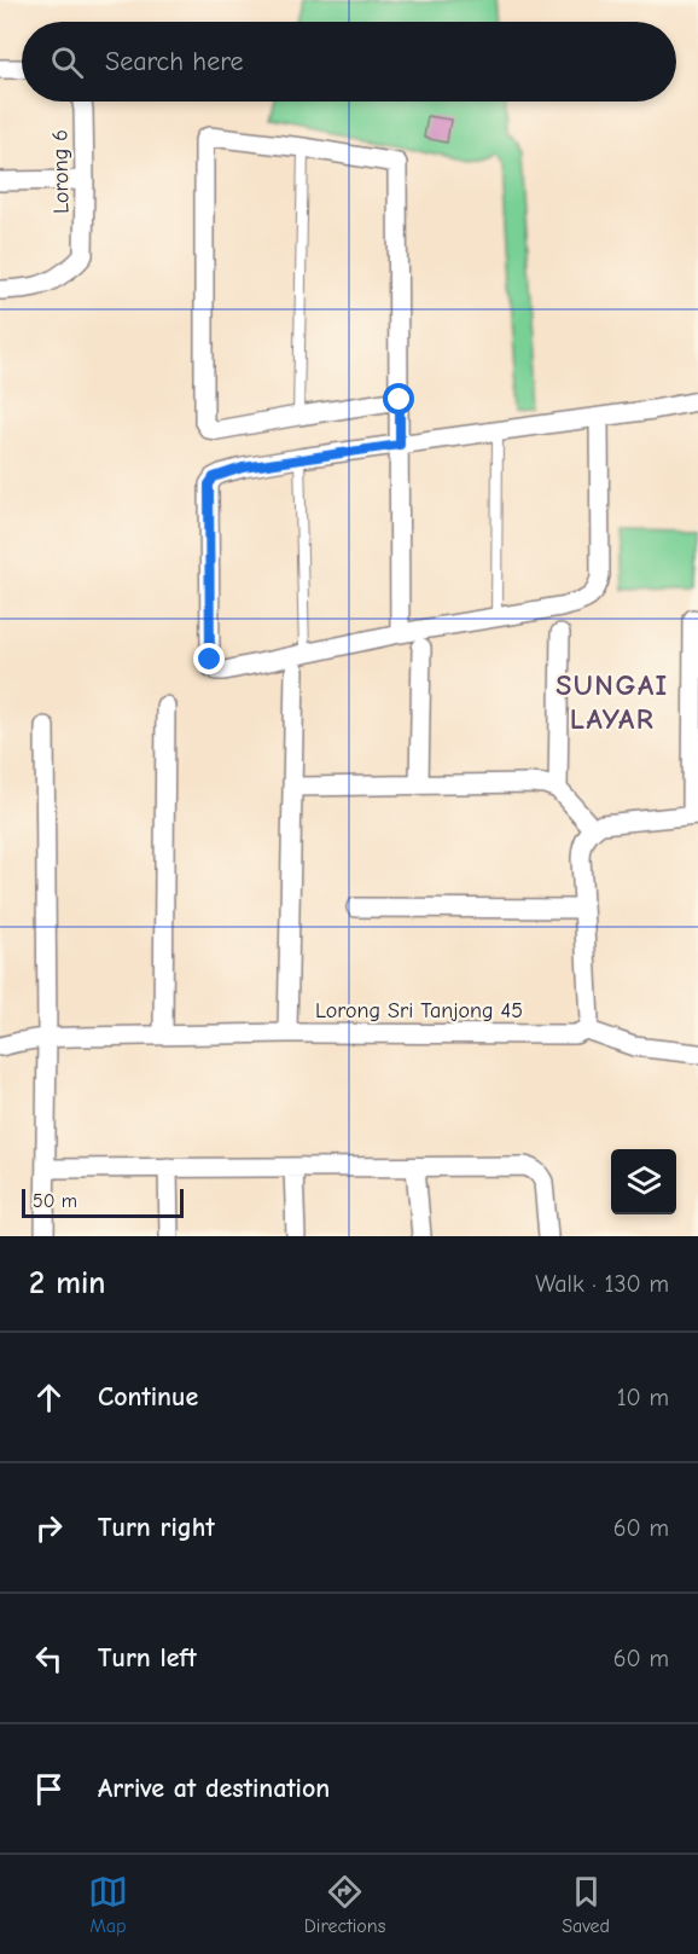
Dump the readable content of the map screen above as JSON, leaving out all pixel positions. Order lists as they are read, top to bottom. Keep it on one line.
{"streets":{"street":["Lorong 6","Lorong Sri Tanjong 45"]},"districts":["SUNGAI LAYAR"],"scale_bar":"50 m","page":{"search":"Search here","scale":"50 m","heading":["2 min","Walk · 130 m"],"list":[["Continue","10 m"],["Turn right","60 m"],["Turn left","60 m"],"Arrive at destination"],"nav":["Map","Directions","Saved"]}}
